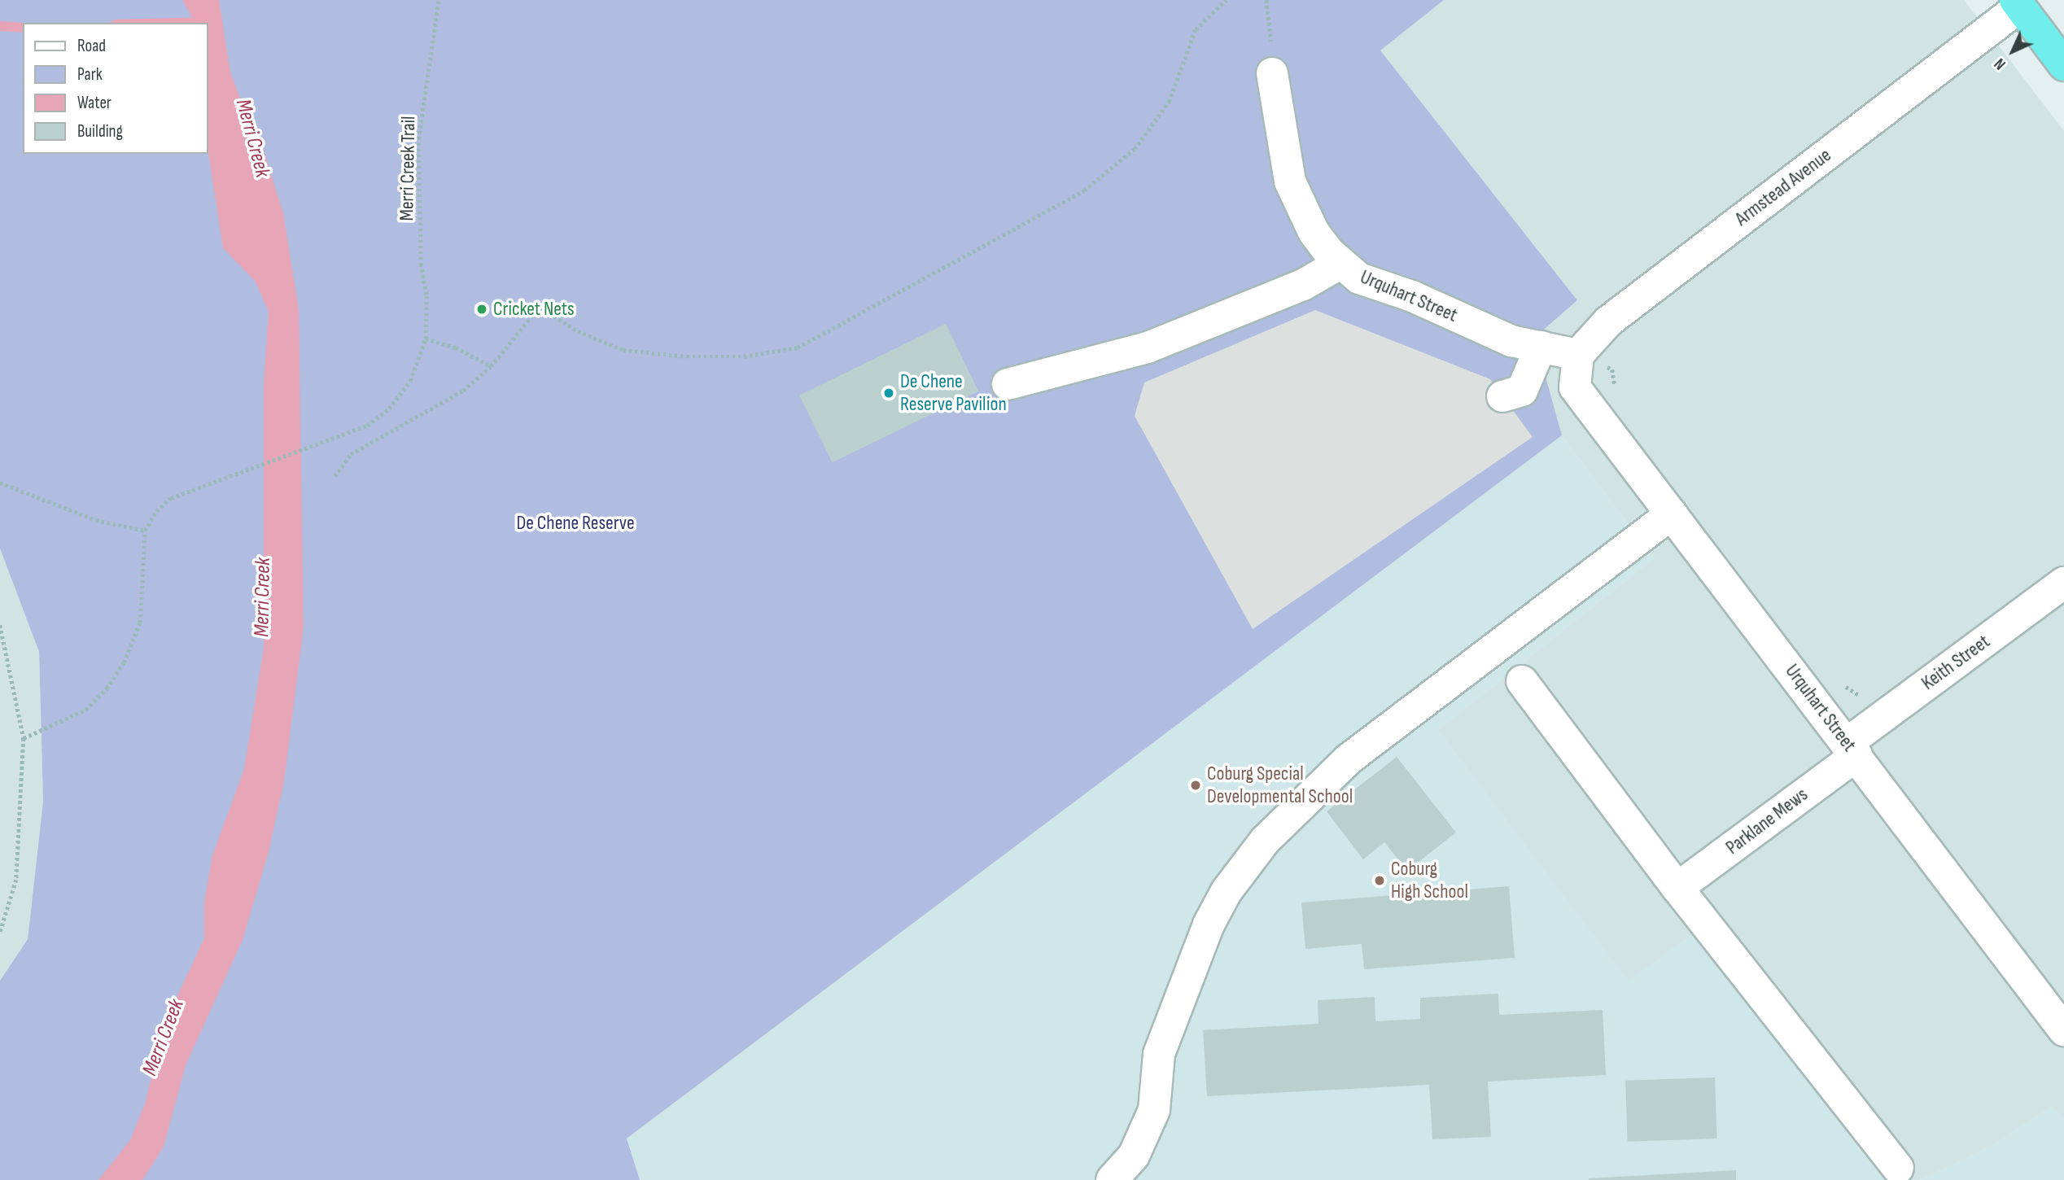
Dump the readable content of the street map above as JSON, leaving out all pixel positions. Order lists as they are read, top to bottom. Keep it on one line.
{"streets":{"street":["Armstead Avenue","Urquhart Street","Keith Street","Parklane Mews"],"path":["Merri Creek Trail"]},"crossings":[["Armstead Avenue","Urquhart Street"],["Urquhart Street","Keith Street"],["Urquhart Street","Parklane Mews"],["Keith Street","Parklane Mews"]],"water":["Merri Creek"],"parks":["De Chene Reserve"],"places":["Cricket Nets","De Chene Reserve Pavilion","Coburg Special Developmental School","Coburg High School"],"legend":["Road","Park","Water","Building"],"north":"bottom left"}
